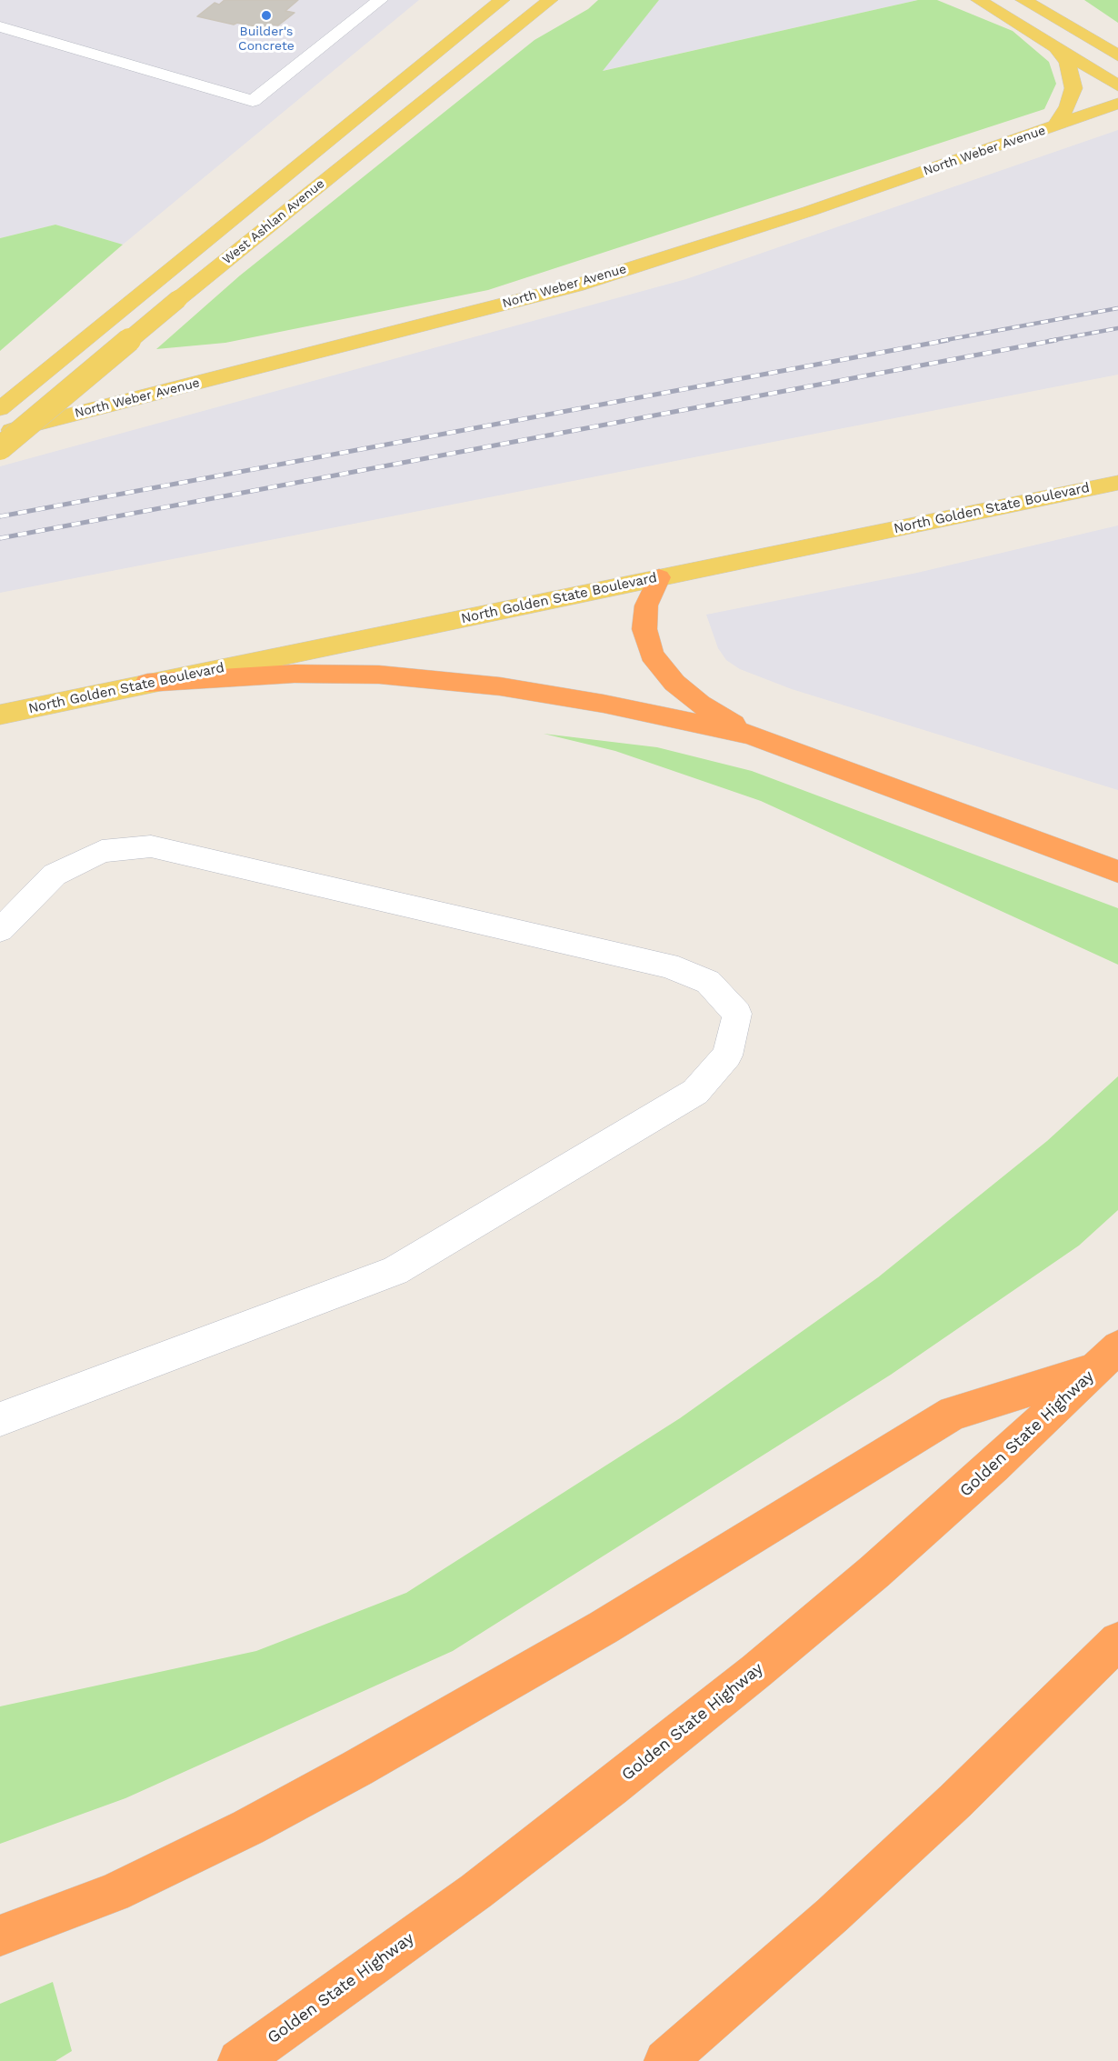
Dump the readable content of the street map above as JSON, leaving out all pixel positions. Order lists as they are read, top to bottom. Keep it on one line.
{"streets":{"highway":["Golden State Highway"],"main road":["North Weber Avenue","West Ashlan Avenue","North Golden State Boulevard"]},"places":["Builder's Concrete"]}
